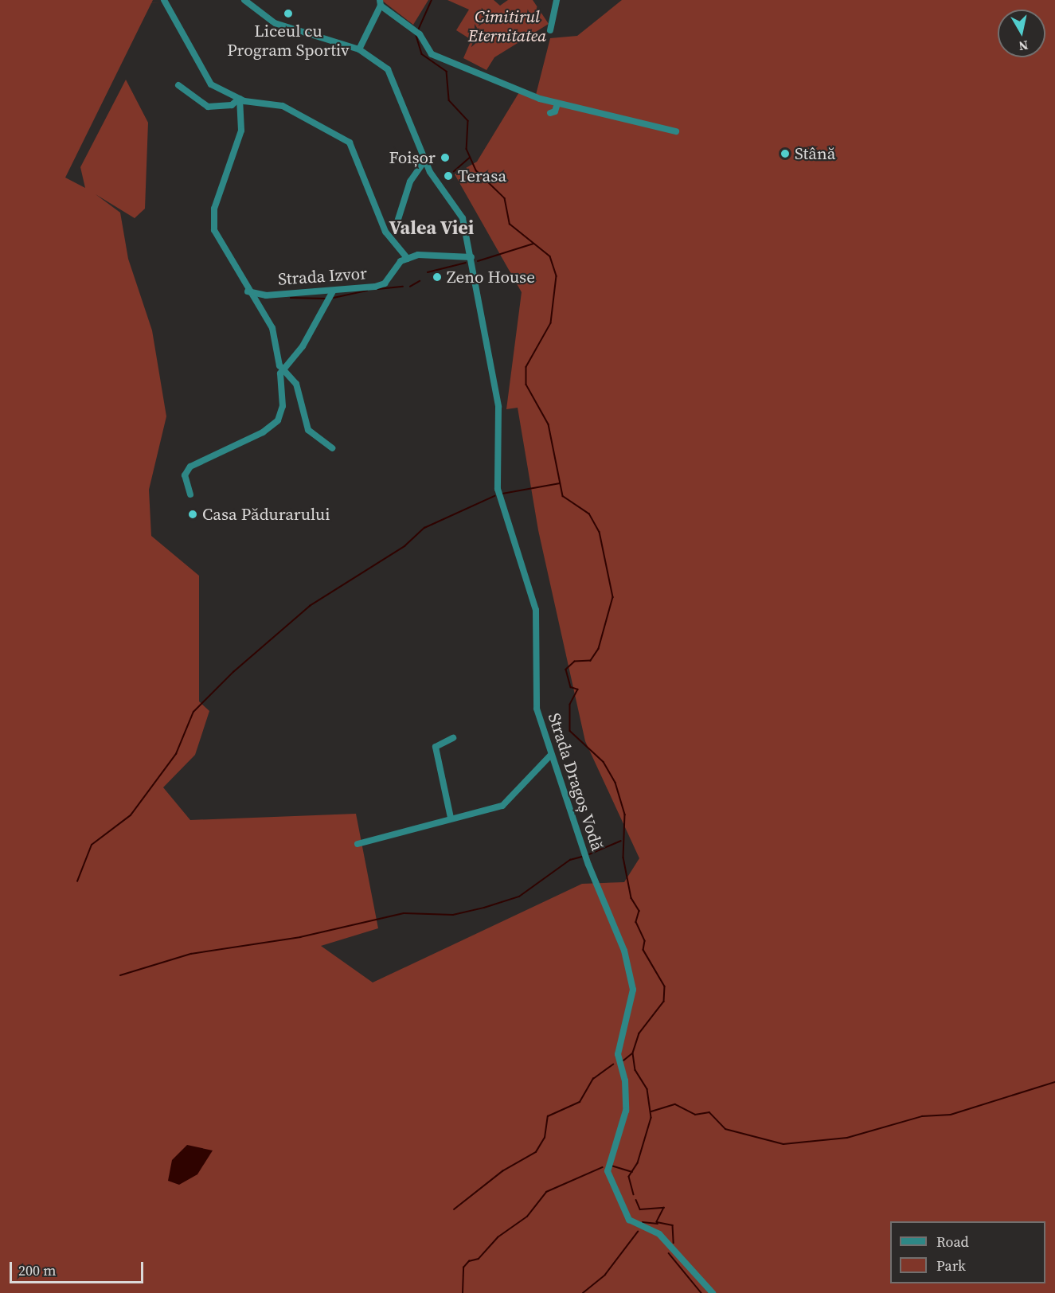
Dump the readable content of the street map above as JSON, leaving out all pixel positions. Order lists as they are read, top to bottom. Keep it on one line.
{"streets":{"street":["Strada Izvor","Strada Dragoș Vodă"]},"crossings":[["Strada Izvor","Strada Dragoș Vodă"]],"districts":["Valea Viei"],"parks":["Cimitirul Eternitatea"],"places":["Liceul cu Program Sportiv","Stână","Foișor","Terasa","Zeno House","Casa Pădurarului"],"legend":["Road","Park"],"scale_bar":"200 m","north":"bottom"}
